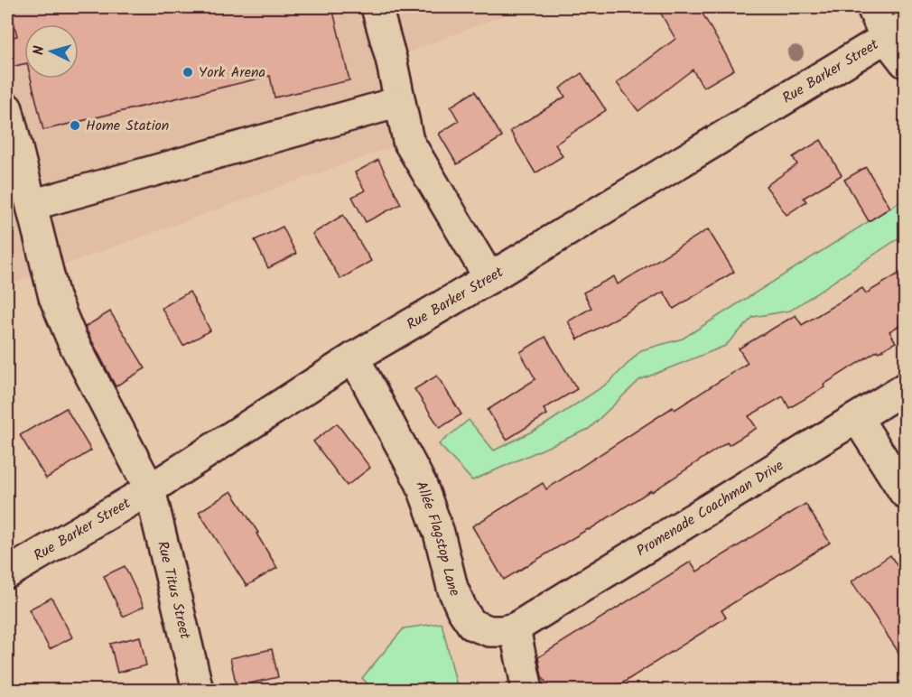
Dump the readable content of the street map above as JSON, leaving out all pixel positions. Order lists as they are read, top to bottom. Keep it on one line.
{"streets":{"street":["Rue Barker Street","Promenade Coachman Drive","Allée Flagstop Lane","Rue Titus Street"]},"crossings":[["Rue Barker Street","Allée Flagstop Lane"],["Rue Barker Street","Rue Titus Street"],["Promenade Coachman Drive","Allée Flagstop Lane"]],"places":["York Arena","Home Station"],"north":"left"}
